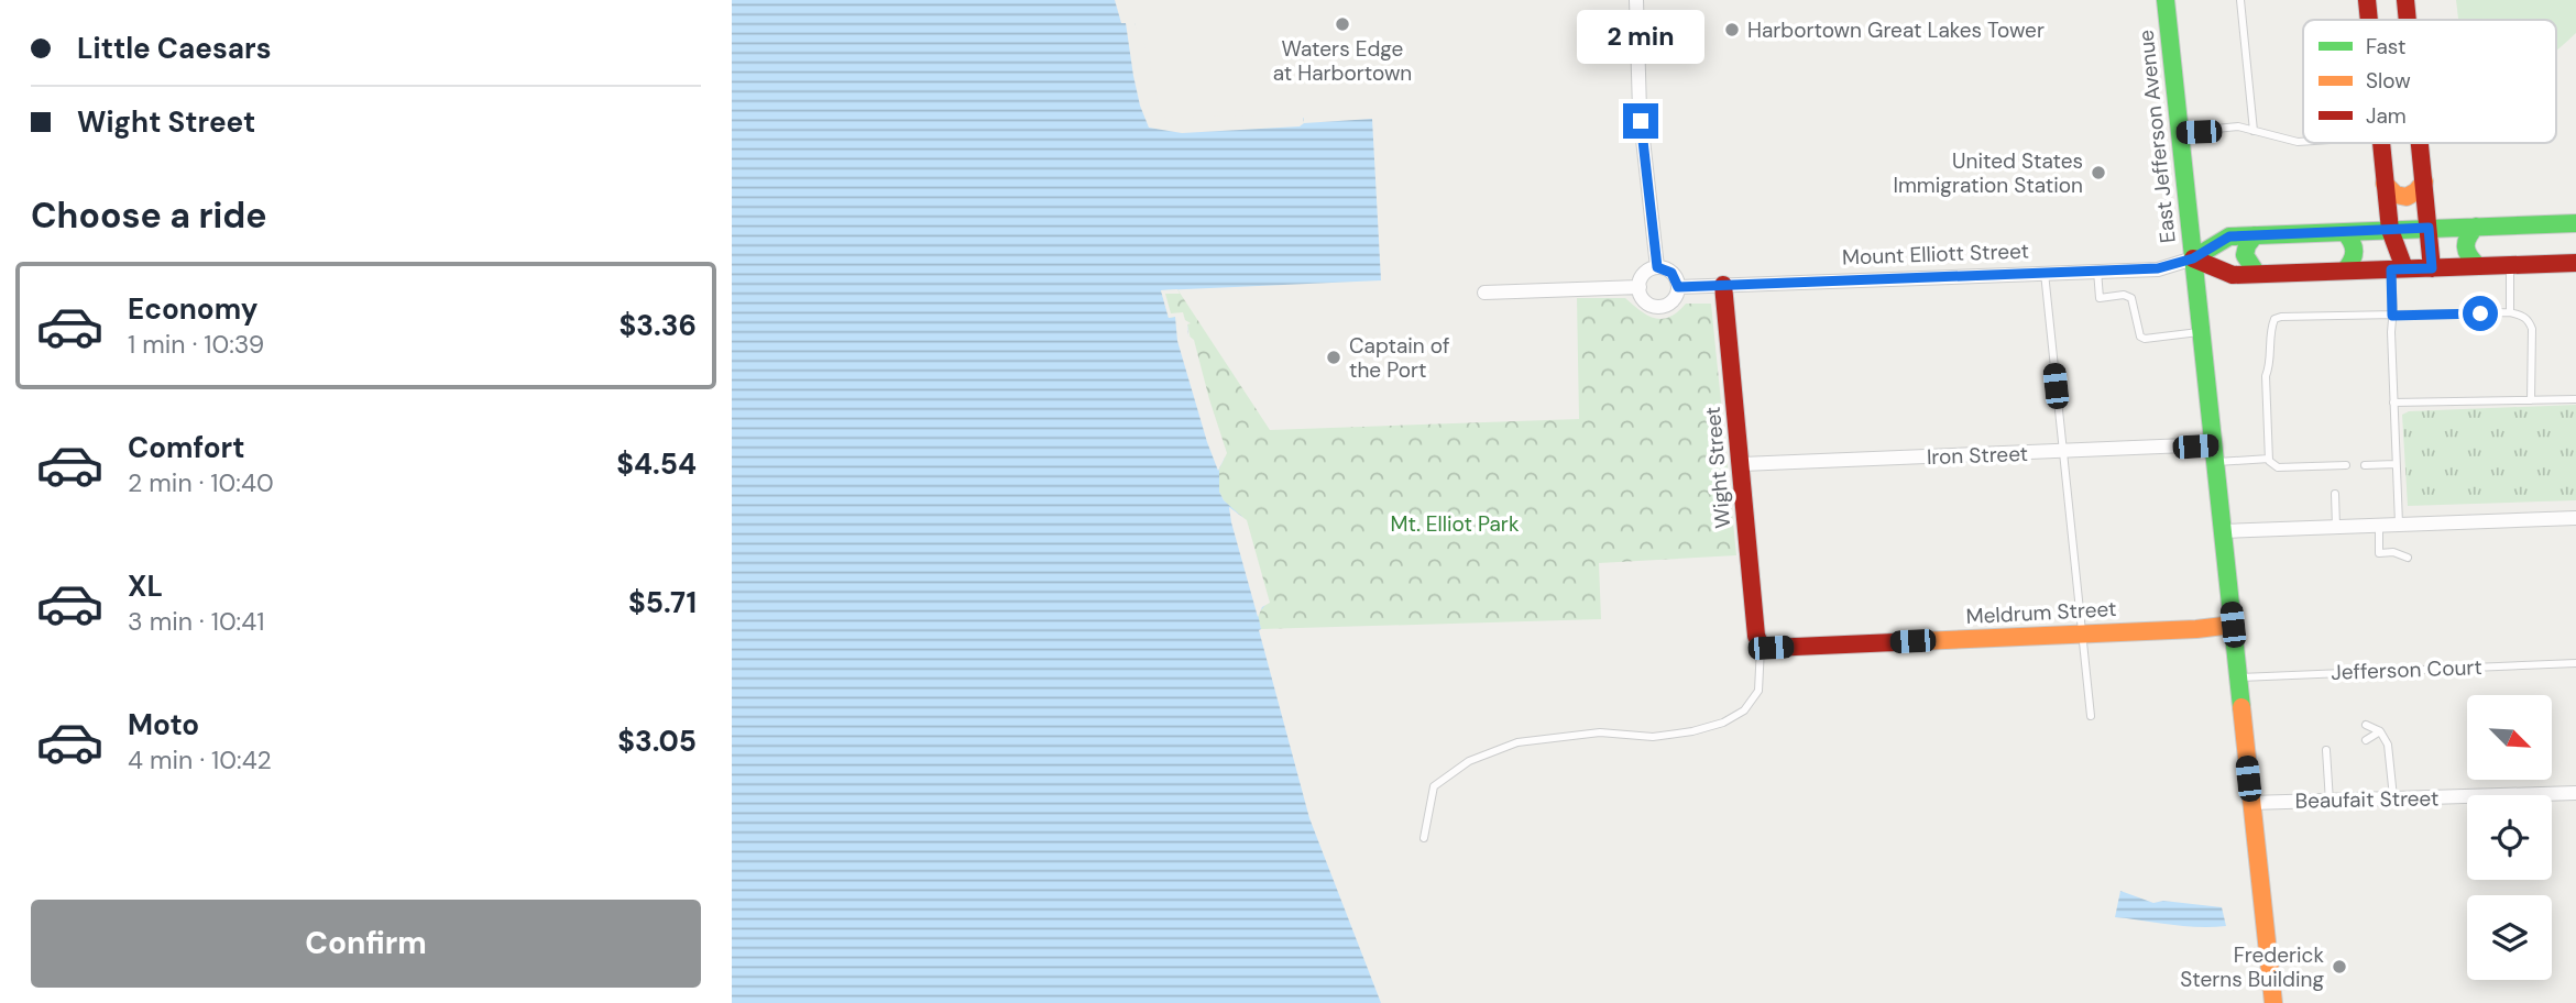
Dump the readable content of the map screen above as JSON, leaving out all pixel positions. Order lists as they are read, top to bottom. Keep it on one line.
{"streets":{"main road":["East Jefferson Avenue","Mount Elliott Street","Wight Street","Meldrum Street"],"street":["Iron Street","Beaufait Street"],"lane":["Jefferson Court"]},"crossings":[["East Jefferson Avenue","Mount Elliott Street"],["East Jefferson Avenue","Iron Street"],["East Jefferson Avenue","Meldrum Street"],["East Jefferson Avenue","Jefferson Court"],["East Jefferson Avenue","Beaufait Street"],["Mount Elliott Street","Wight Street"],["Iron Street","Wight Street"],["Wight Street","Meldrum Street"]],"parks":["Mt. Elliot Park"],"places":["Waters Edge at Harbortown","Harbortown Great Lakes Tower","United States Immigration Station","Captain of the Port","Frederick Sterns Building"],"legend":["Fast","Slow","Jam"],"north":"bottom right","page":{"banner":["Little Caesars","Wight Street"],"bubble":"2 min","heading":"Choose a ride","list":[{"name":"Economy","note":"1 min · 10:39","value":"$3.36"},{"name":"Comfort","note":"2 min · 10:40","value":"$4.54"},{"name":"XL","note":"3 min · 10:41","value":"$5.71"},{"name":"Moto","note":"4 min · 10:42","value":"$3.05"}],"buttons":"Confirm"}}
